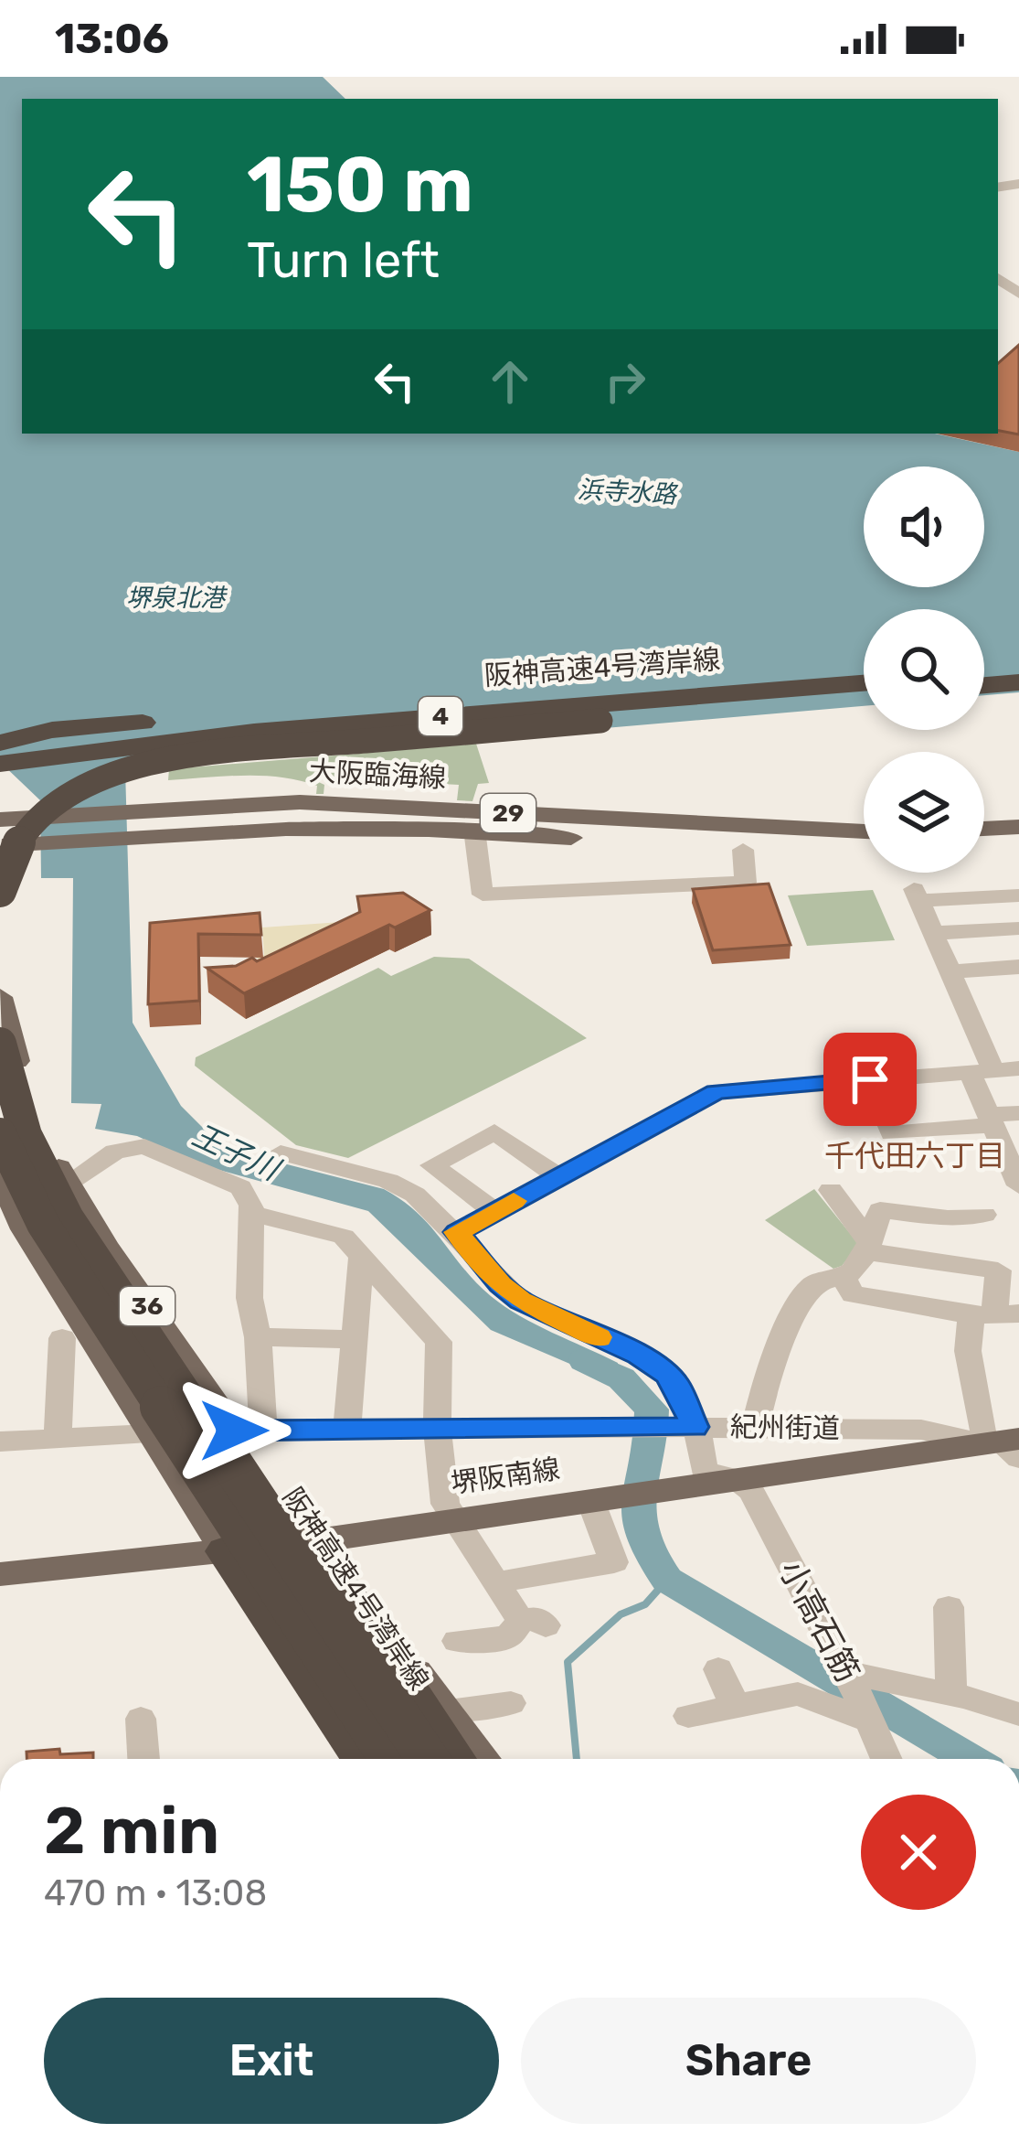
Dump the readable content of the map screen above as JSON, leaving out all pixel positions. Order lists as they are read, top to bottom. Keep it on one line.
{"streets":{"highway":["阪神高速4号湾岸線","4"],"main road":["大阪臨海線","29","36","堺阪南線"],"street":["紀州街道","小高石筋"]},"crossings":[["36","紀州街道"],["36","堺阪南線"],["紀州街道","堺阪南線"],["紀州街道","小高石筋"],["堺阪南線","小高石筋"]],"districts":["千代田六丁目"],"water":["浜寺水路","堺泉北港","王子川"],"page":{"status":"13:06","turn":["150 m","Turn left"],"heading":["2 min","470 m · 13:08"],"buttons":["Exit","Share"]}}
